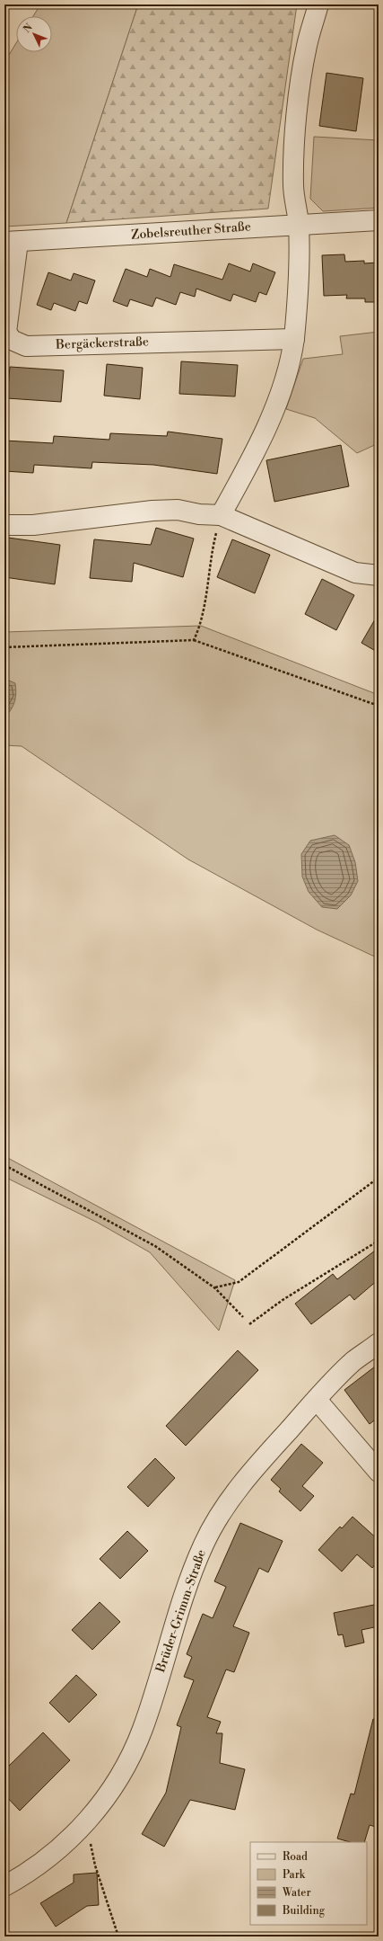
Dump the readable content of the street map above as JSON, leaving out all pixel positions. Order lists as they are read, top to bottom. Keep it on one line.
{"streets":{"street":["Zobelsreuther Straße","Bergäckerstraße","Brüder-Grimm-Straße"]},"crossings":[["Zobelsreuther Straße","Bergäckerstraße"]],"legend":["Road","Park","Water","Building"],"north":"top left"}
